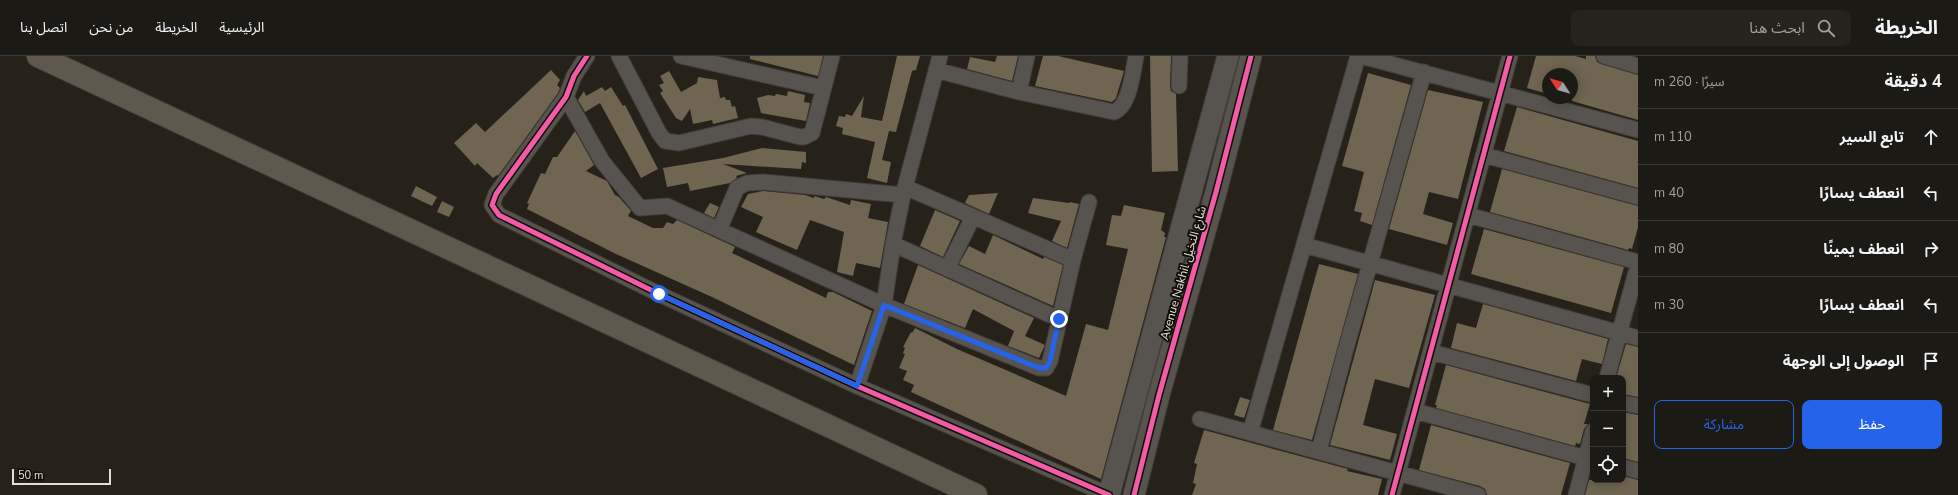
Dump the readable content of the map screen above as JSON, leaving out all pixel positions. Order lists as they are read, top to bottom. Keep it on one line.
{"streets":{"street":["Avenue Nakhil شارع النخيل"]},"scale_bar":"50 m","north":"top left","page":{"header":"الخريطة","search":"ابحث هنا","nav":["الرئيسية","الخريطة","من نحن","اتصل بنا"],"heading":["4 دقيقة","سيرًا · 260 m"],"list":[["تابع السير","110 m"],["انعطف يسارًا","40 m"],["انعطف يمينًا","80 m"],["انعطف يسارًا","30 m"],"الوصول إلى الوجهة"],"map_buttons":["+","−"],"buttons":["حفظ","مشاركة"],"scale":"50 m"}}
